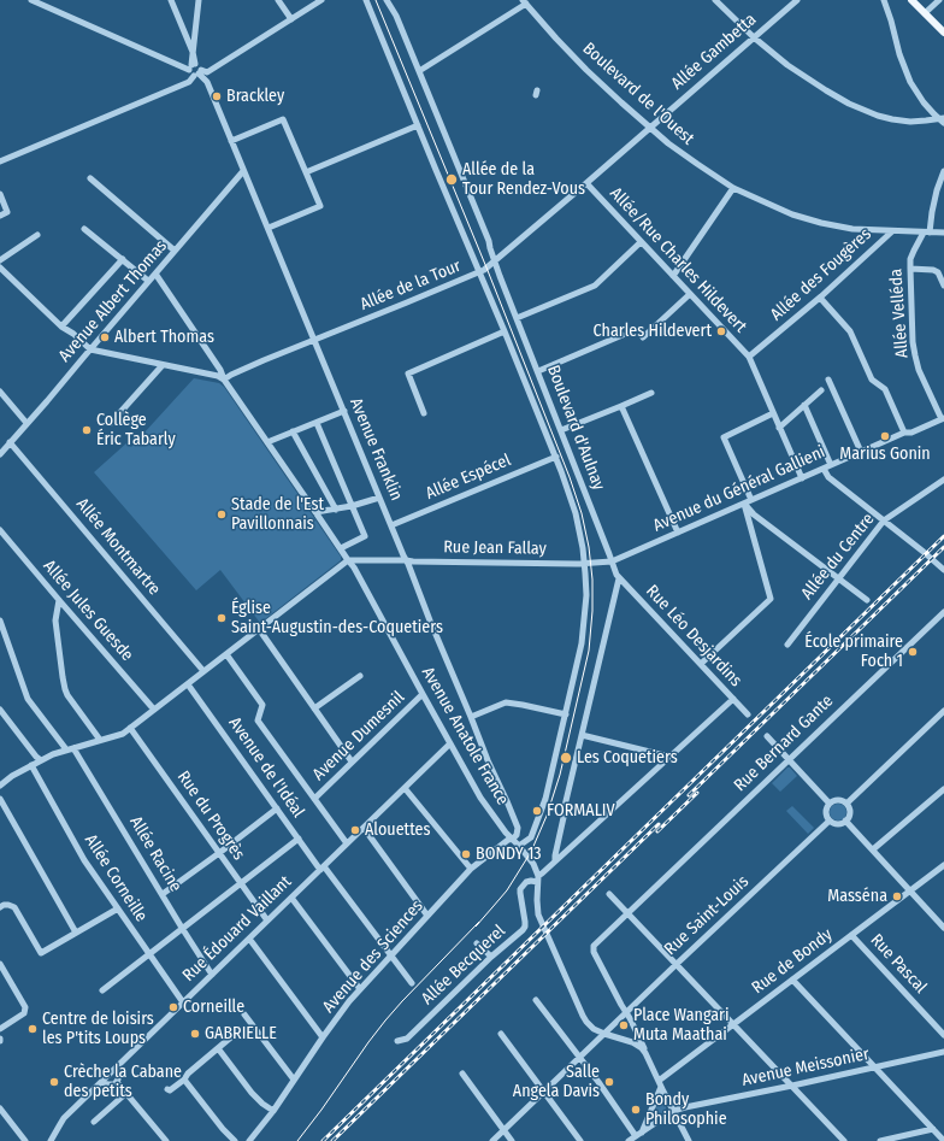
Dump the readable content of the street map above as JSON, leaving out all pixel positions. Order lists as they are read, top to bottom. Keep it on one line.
{"streets":{"street":["Allée Gambetta","Boulevard de l'Ouest","Allée/Rue Charles Hildevert","Allée des Fougères","Allée de la Tour","Avenue Albert Thomas","Allée Velléda","Boulevard d'Aulnay","Avenue Franklin","Allée Espécel","Avenue du Général Gallieni","Allée Montmartre","Rue Jean Fallay","Allée du Centre","Allée Jules Guesde","Rue Léo Desjardins","Avenue Dumesnil","Avenue Anatole France","Rue Bernard Gante","Avenue de l'Idéal","Rue du Progrès","Allée Racine","Allée Corneille","Rue Saint-Louis","Rue Édouard Vaillant","Avenue des Sciences","Rue de Bondy","Rue Pascal","Allée Becquerel","Avenue Meissonier"]},"crossings":[["Allée Gambetta","Boulevard de l'Ouest"],["Allée Gambetta","Allée/Rue Charles Hildevert"],["Allée Gambetta","Allée de la Tour"],["Boulevard de l'Ouest","Allée des Fougères"],["Boulevard de l'Ouest","Allée Velléda"],["Allée/Rue Charles Hildevert","Allée des Fougères"],["Allée/Rue Charles Hildevert","Allée de la Tour"],["Allée de la Tour","Boulevard d'Aulnay"],["Allée de la Tour","Avenue Franklin"],["Allée de la Tour","Avenue Anatole France"],["Avenue Albert Thomas","Avenue Franklin"],["Avenue Albert Thomas","Allée Montmartre"],["Avenue Albert Thomas","Avenue Anatole France"],["Allée Velléda","Avenue du Général Gallieni"],["Boulevard d'Aulnay","Allée Espécel"],["Boulevard d'Aulnay","Avenue du Général Gallieni"],["Boulevard d'Aulnay","Rue Jean Fallay"],["Boulevard d'Aulnay","Rue Léo Desjardins"],["Boulevard d'Aulnay","Avenue Anatole France"],["Avenue Franklin","Allée Espécel"],["Avenue Franklin","Rue Jean Fallay"],["Avenue Franklin","Avenue Anatole France"],["Avenue Franklin","Avenue des Sciences"],["Avenue du Général Gallieni","Rue Jean Fallay"],["Rue Jean Fallay","Avenue Anatole France"],["Avenue Dumesnil","Avenue Anatole France"],["Avenue Anatole France","Rue Saint-Louis"],["Avenue Anatole France","Rue Édouard Vaillant"],["Avenue Anatole France","Avenue des Sciences"],["Avenue Anatole France","Allée Becquerel"],["Rue Bernard Gante","Rue Saint-Louis"],["Avenue de l'Idéal","Rue Édouard Vaillant"],["Avenue de l'Idéal","Avenue des Sciences"],["Rue du Progrès","Rue Édouard Vaillant"],["Allée Racine","Rue Édouard Vaillant"],["Allée Corneille","Rue Édouard Vaillant"],["Rue de Bondy","Rue Pascal"]],"places":["Brackley","Allée de la Tour Rendez-Vous","Charles Hildevert","Albert Thomas","Collège Éric Tabarly","Marius Gonin","Stade de l'Est Pavillonnais","Église Saint-Augustin-des-Coquetiers","École primaire Foch 1","Les Coquetiers","FORMALIV","Alouettes","BONDY 13","Masséna","Corneille","Place Wangari Muta Maathai","Centre de loisirs les P'tits Loups","GABRIELLE","Crèche la Cabane des petits","Salle Angela Davis","Bondy Philosophie"]}
